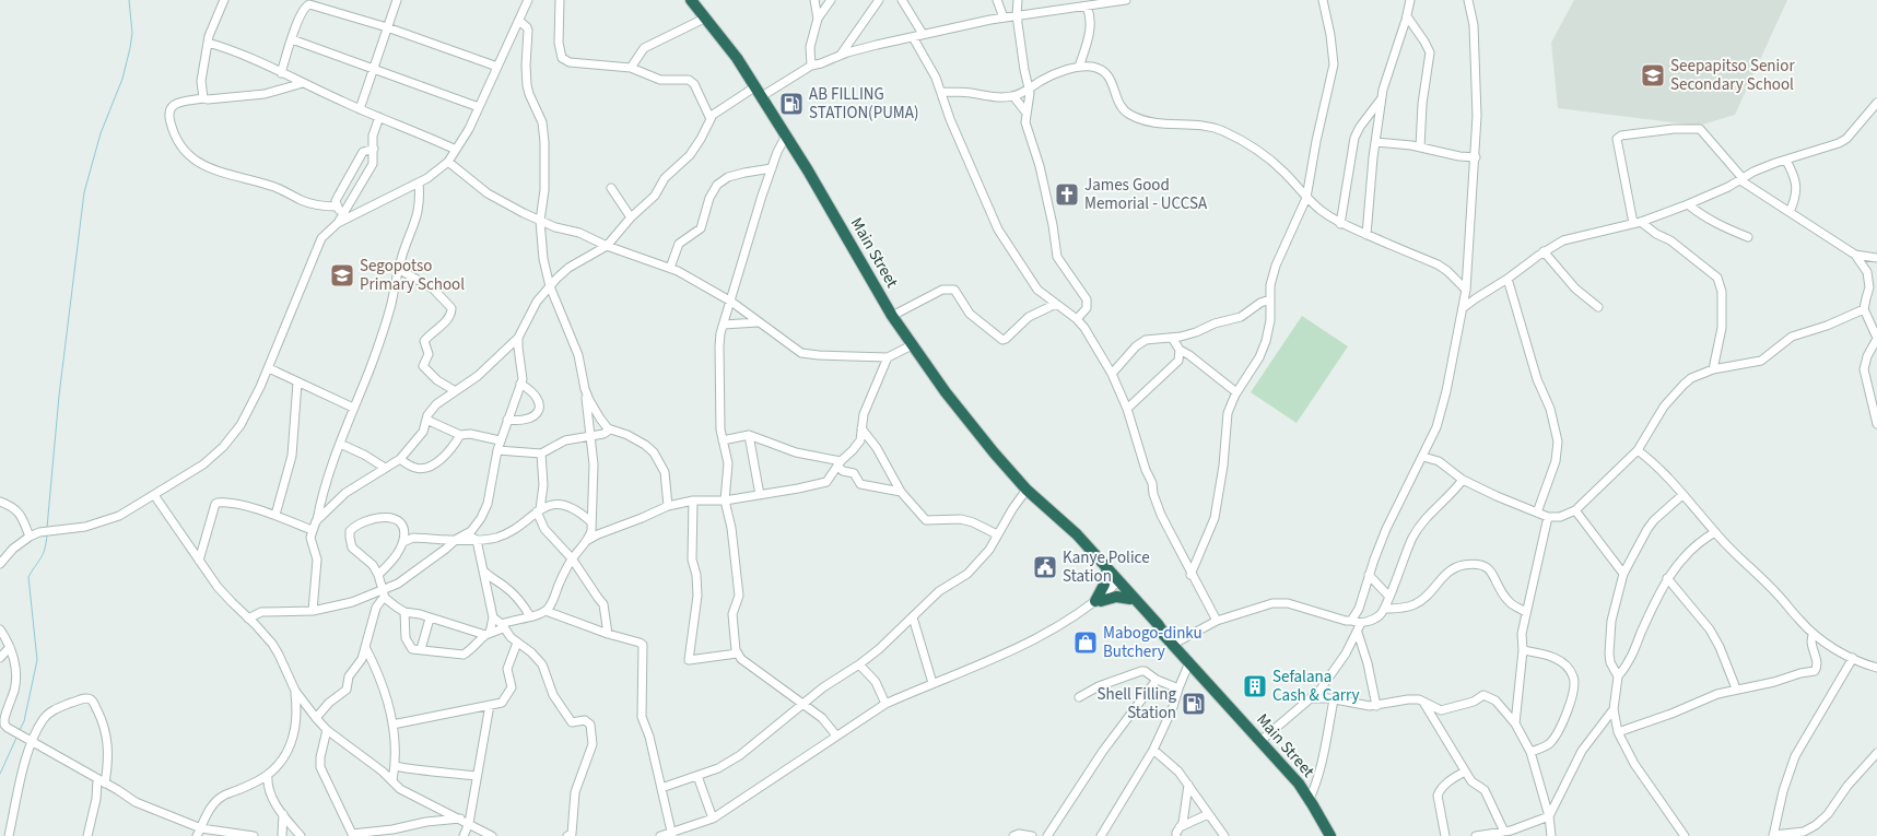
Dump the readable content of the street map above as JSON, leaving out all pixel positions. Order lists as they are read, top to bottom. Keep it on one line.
{"streets":{"highway":["Main Street"]},"places":{"school or university":["Seepapitso Senior Secondary School","Segopotso Primary School"],"fuel station":["AB FILLING STATION(PUMA)","Shell Filling Station"],"church":["James Good Memorial - UCCSA"],"public building":["Kanye Police Station"],"shop":["Mabogo-dinku Butchery"],"building":["Sefalana Cash & Carry"]}}
